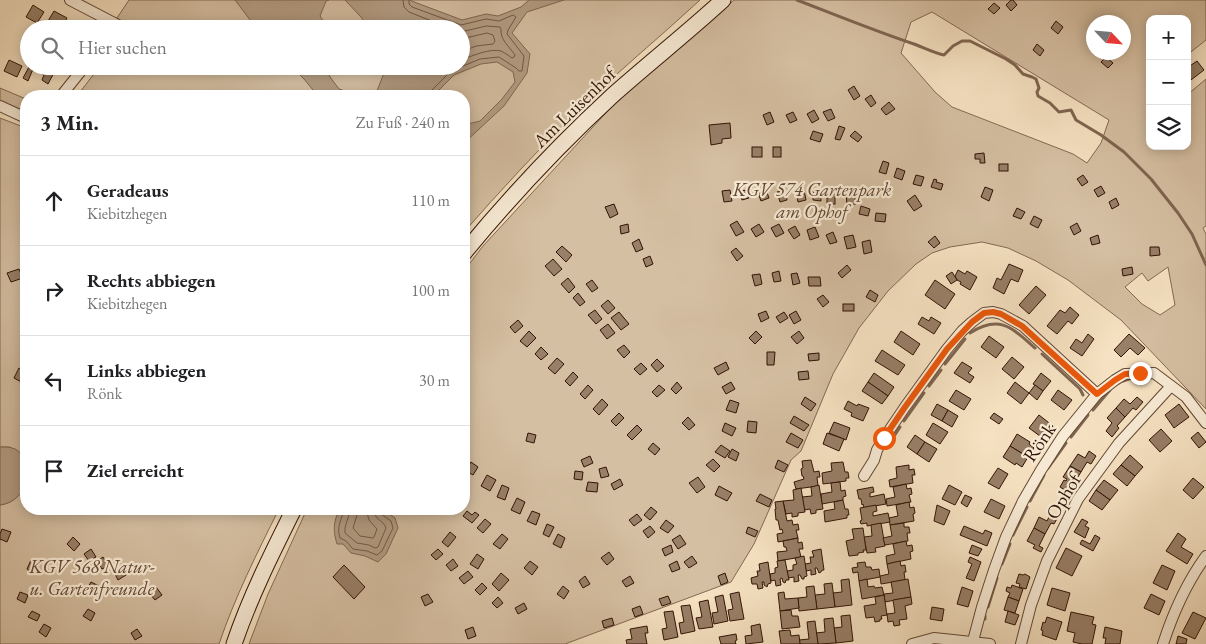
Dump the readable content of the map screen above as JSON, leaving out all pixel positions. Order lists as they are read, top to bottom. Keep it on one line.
{"streets":{"main road":["Am Luisenhof"],"street":["Rönk","Ophof"]},"crossings":[["Rönk","Ophof"]],"parks":["KGV 574 Gartenpark am Ophof","KGV 568 Natur- u. Gartenfreunde"],"north":"bottom right","page":{"map_buttons":["+","−"],"search":"Hier suchen","heading":["3 Min.","Zu Fuß · 240 m"],"list":[["Geradeaus","Kiebitzhegen","110 m"],["Rechts abbiegen","Kiebitzhegen","100 m"],["Links abbiegen","Rönk","30 m"],"Ziel erreicht"]}}
